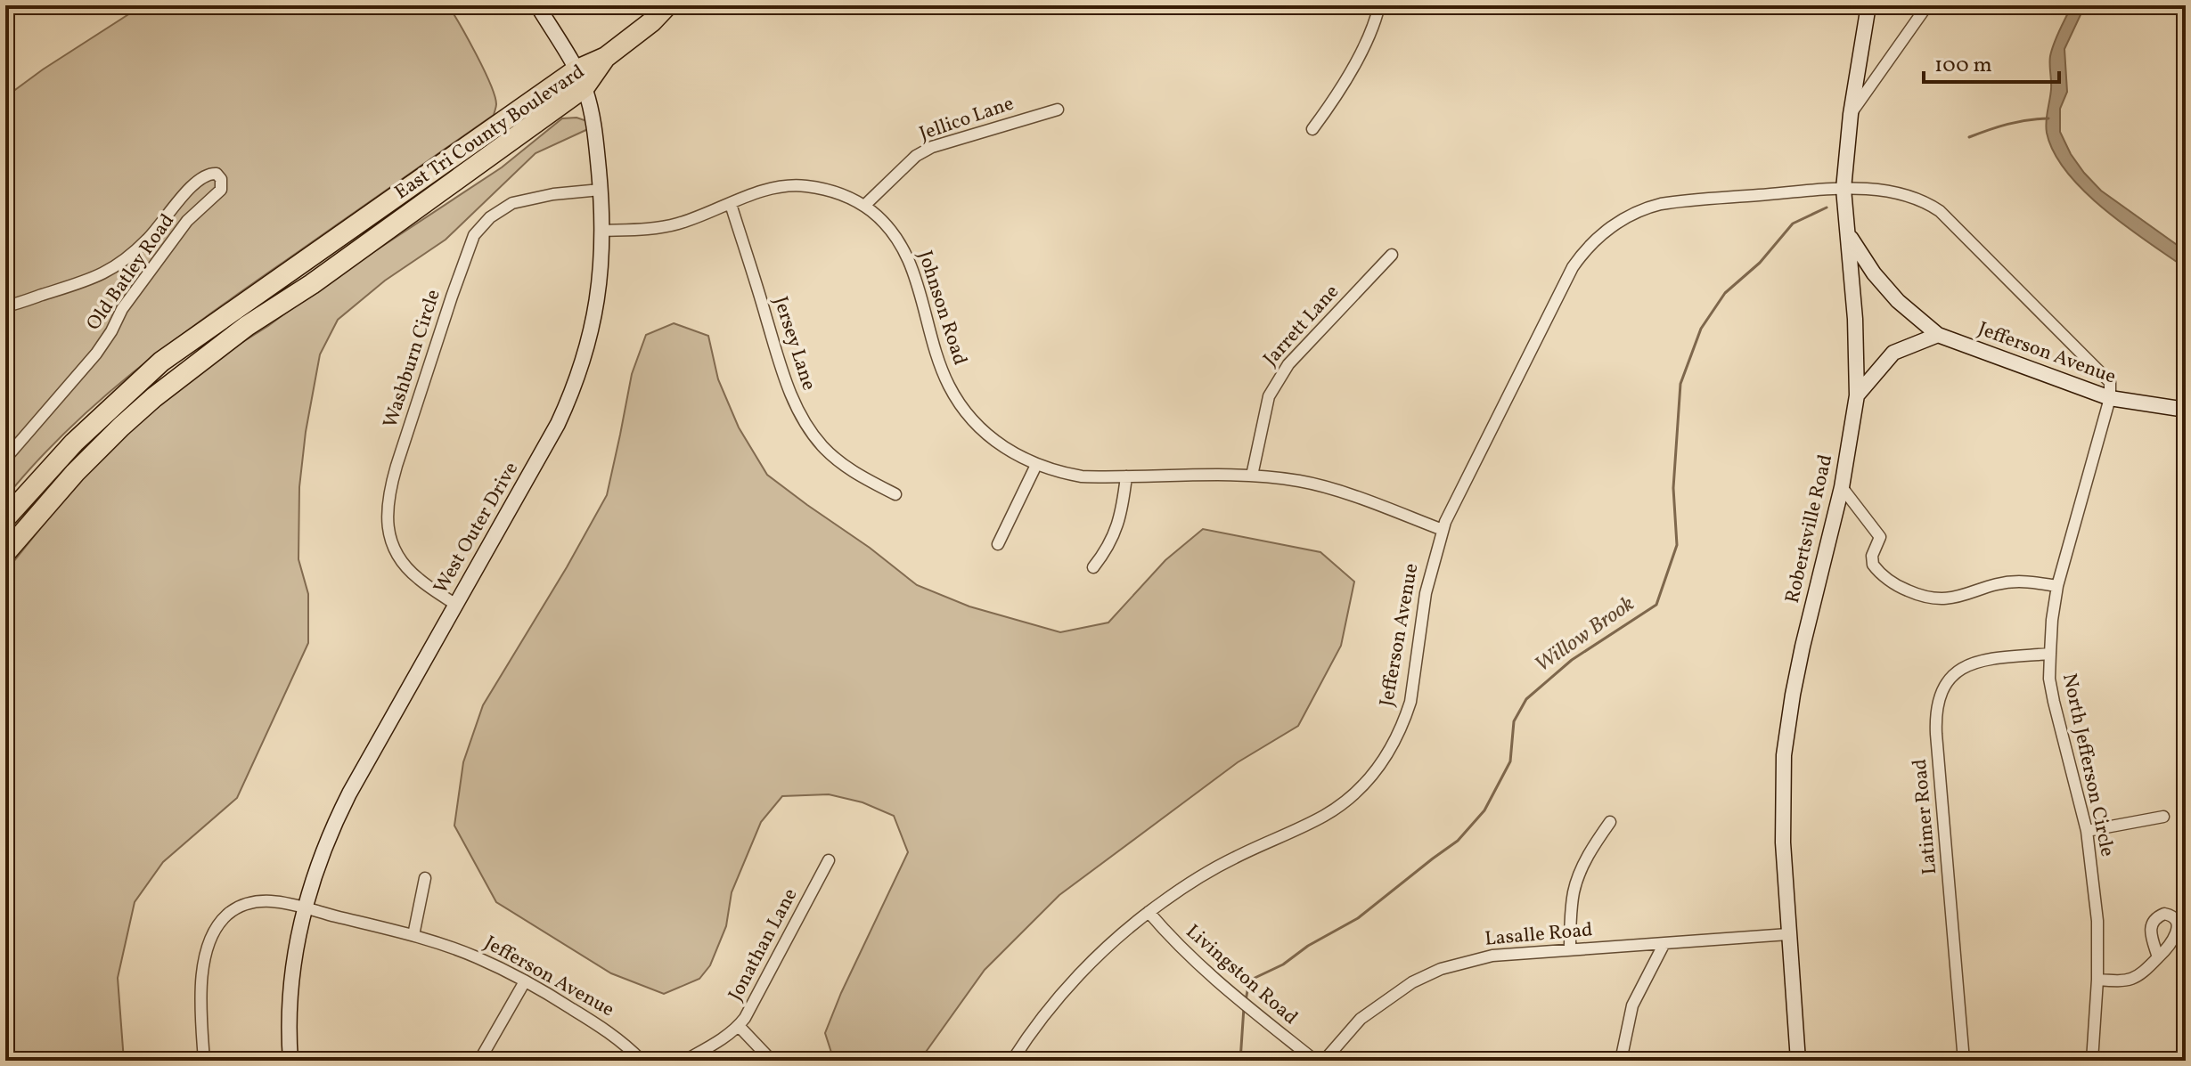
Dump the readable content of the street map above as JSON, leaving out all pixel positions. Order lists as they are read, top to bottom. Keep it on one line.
{"streets":{"highway":["East Tri County Boulevard"],"street":["Jellico Lane","Old Batley Road","Johnson Road","Jarrett Lane","Jersey Lane","Jefferson Avenue","Washburn Circle","West Outer Drive","Robertsville Road","North Jefferson Circle","Latimer Road","Lasalle Road","Jonathan Lane","Livingston Road"]},"crossings":[["Jellico Lane","Johnson Road"],["East Tri County Boulevard","West Outer Drive"],["Johnson Road","Jarrett Lane"],["Johnson Road","Jersey Lane"],["Johnson Road","Jefferson Avenue"],["Johnson Road","West Outer Drive"],["Jefferson Avenue","West Outer Drive"],["Jefferson Avenue","Robertsville Road"],["Jefferson Avenue","North Jefferson Circle"],["Jefferson Avenue","Livingston Road"],["Washburn Circle","West Outer Drive"],["Robertsville Road","Lasalle Road"],["North Jefferson Circle","Latimer Road"]],"water":["Willow Brook"],"scale_bar":"100 m"}
